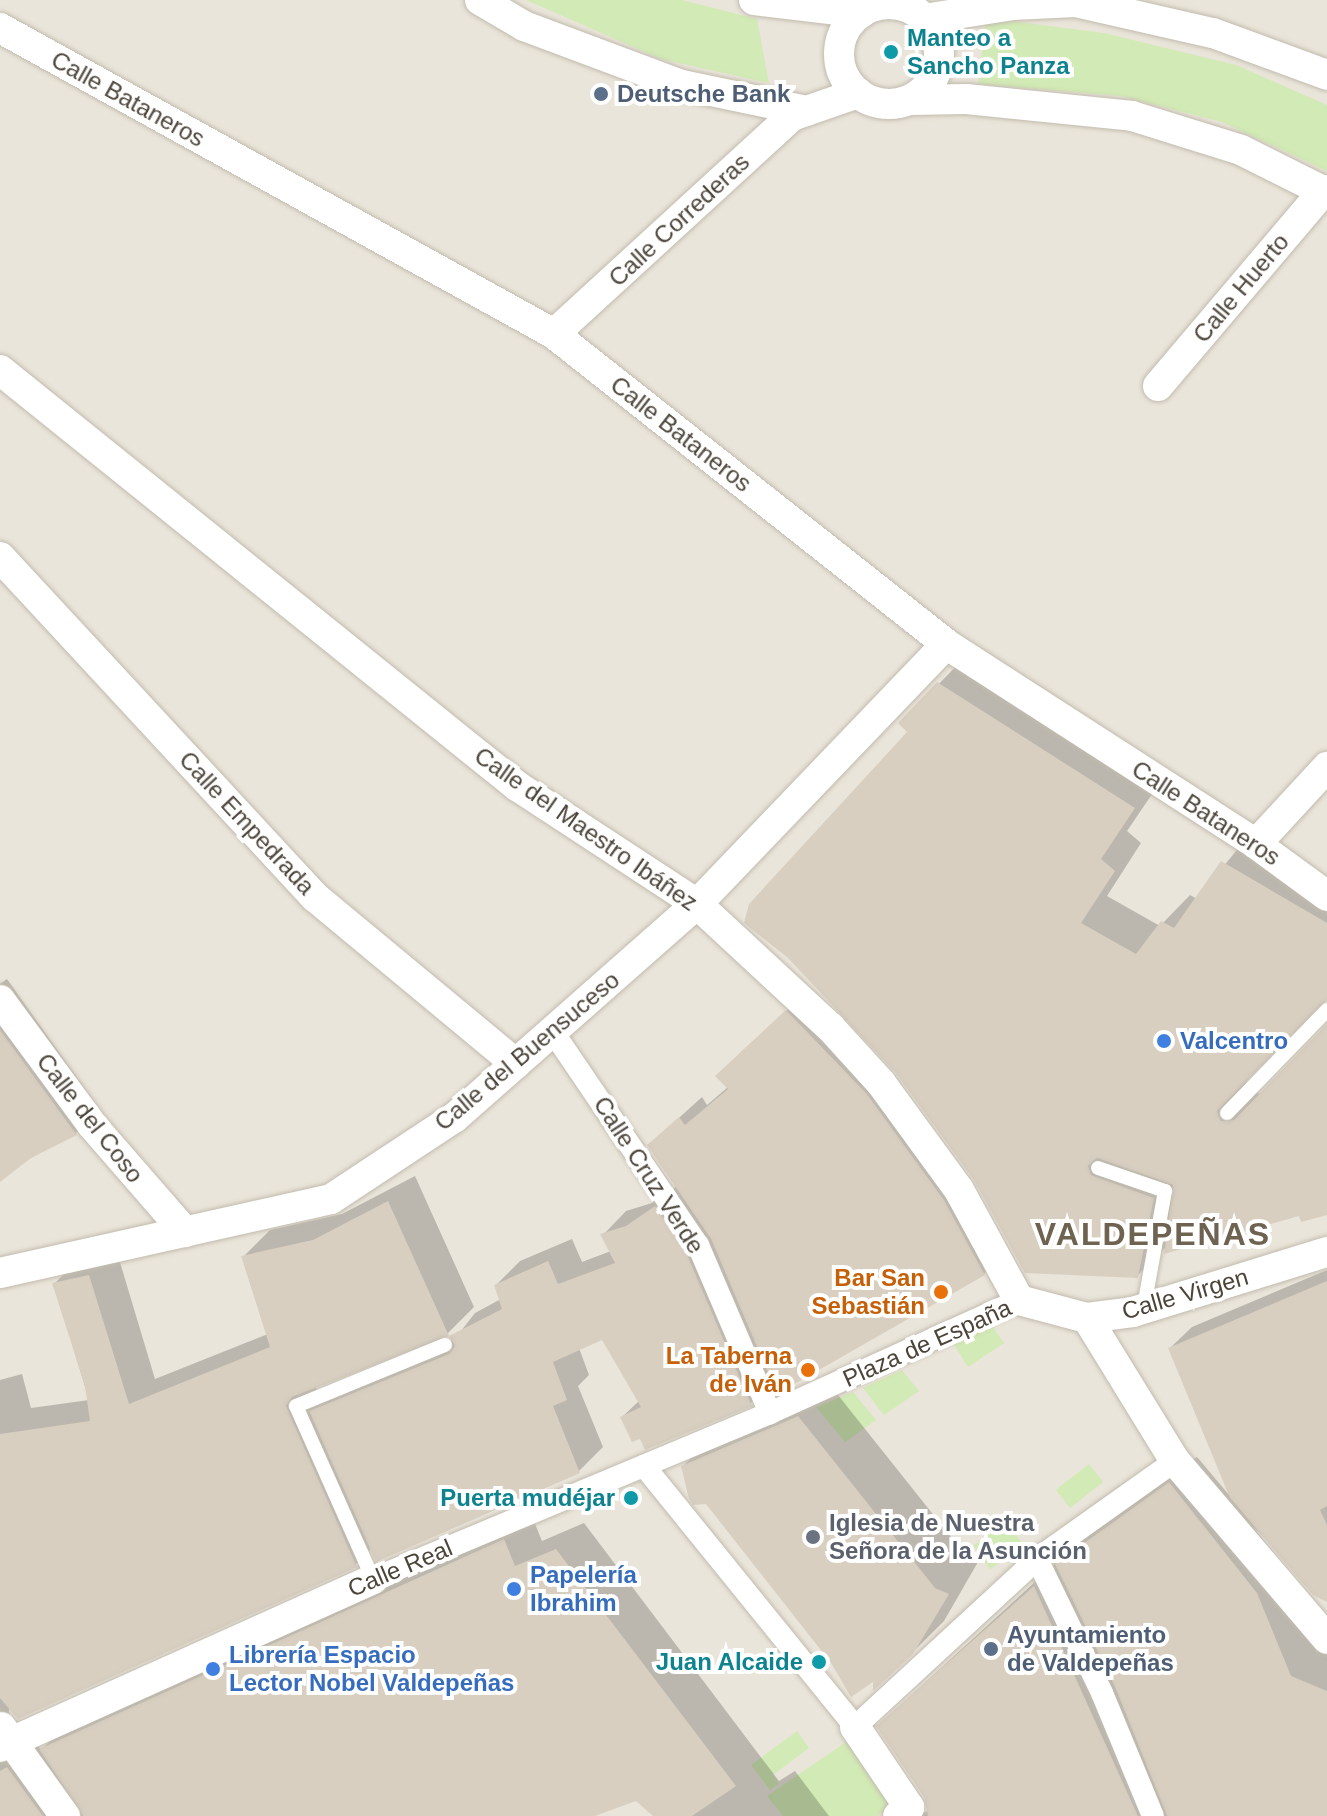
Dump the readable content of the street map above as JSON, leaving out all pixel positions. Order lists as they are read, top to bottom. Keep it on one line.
{"streets":{"street":["Calle Bataneros","Calle Correderas","Calle Huerto","Calle Empedrada","Calle del Maestro Ibáñez","Calle del Buensuceso","Calle del Coso","Calle Cruz Verde","Calle Virgen","Plaza de España","Calle Real"]},"crossings":[["Calle Bataneros","Calle Correderas"],["Calle Bataneros","Calle del Buensuceso"],["Calle Empedrada","Calle del Buensuceso"],["Calle del Maestro Ibáñez","Calle del Buensuceso"],["Calle del Maestro Ibáñez","Plaza de España"],["Calle del Buensuceso","Calle del Coso"],["Calle del Buensuceso","Calle Cruz Verde"],["Calle Cruz Verde","Calle Real"],["Calle Virgen","Plaza de España"],["Plaza de España","Calle Real"]],"districts":["VALDEPEÑAS"],"places":["Manteo a Sancho Panza","Deutsche Bank","Valcentro","Bar San Sebastián","La Taberna de Iván","Puerta mudéjar","Iglesia de Nuestra Señora de la Asunción","Papelería Ibrahim","Ayuntamiento de Valdepeñas","Juan Alcaide","Librería Espacio Lector Nobel Valdepeñas"]}
